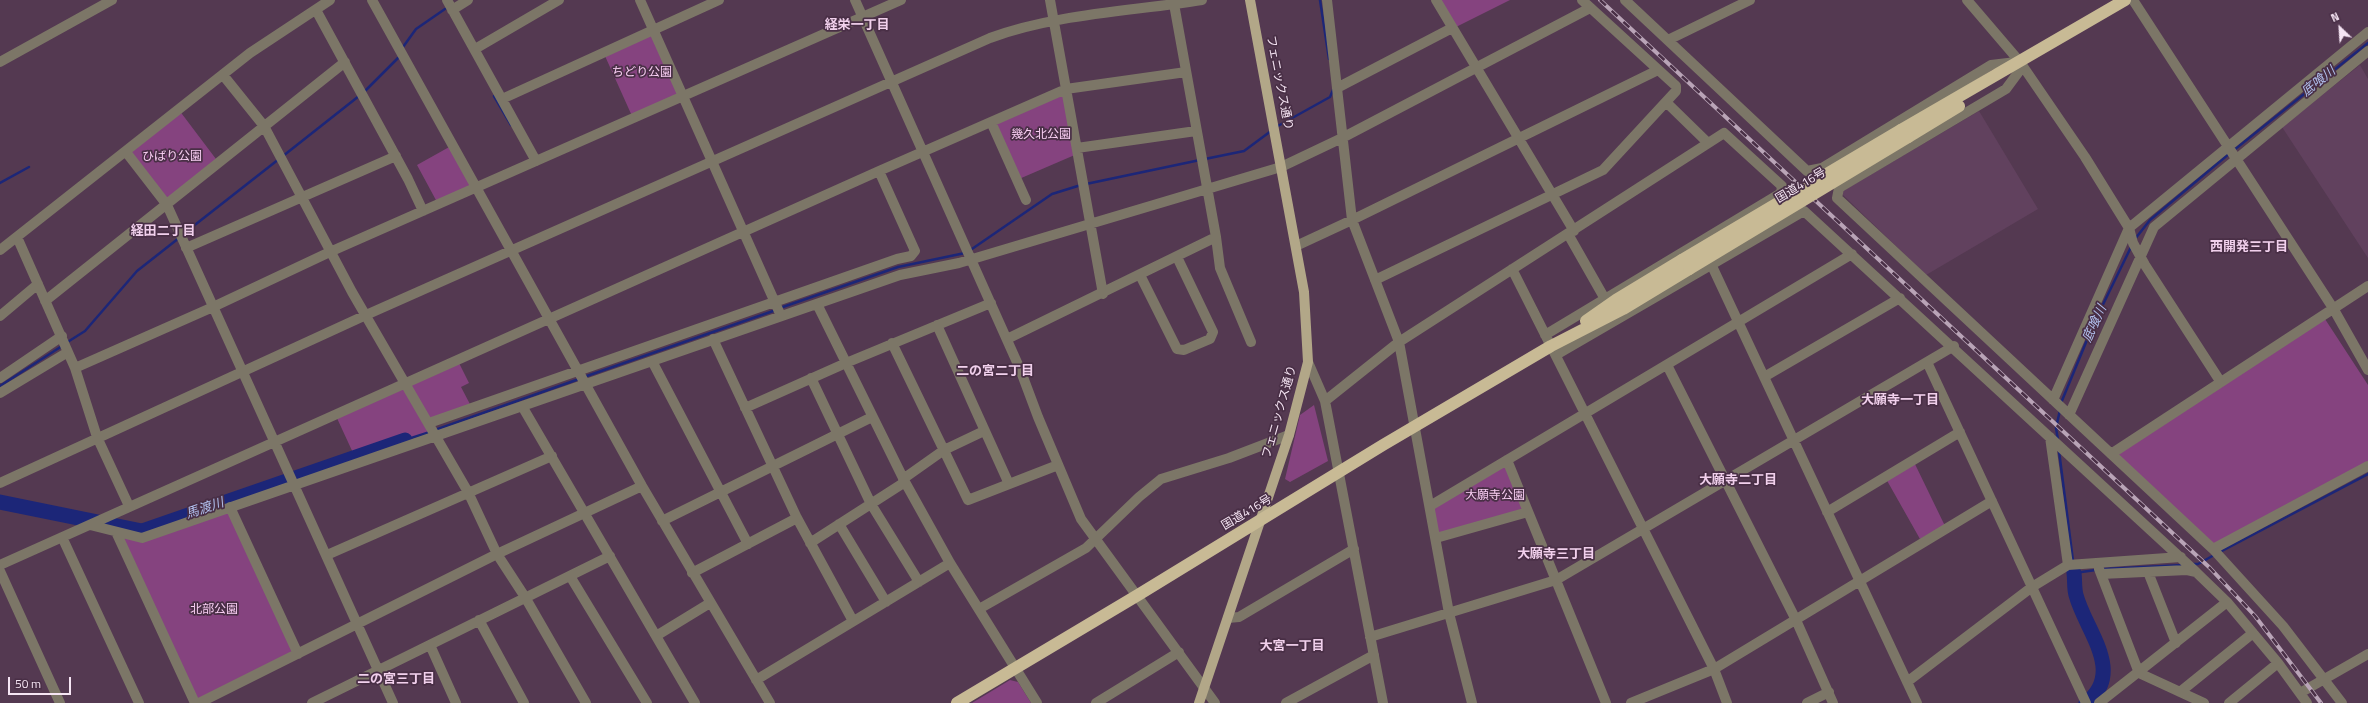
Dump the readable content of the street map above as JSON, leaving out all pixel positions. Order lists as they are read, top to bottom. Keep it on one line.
{"streets":{"highway":["国道416号"],"main road":["フェニックス通り"]},"crossings":[["フェニックス通り","国道416号"]],"districts":["経栄一丁目","経田二丁目","西開発三丁目","二の宮二丁目","大願寺一丁目","大願寺二丁目","大願寺三丁目","大宮一丁目","二の宮三丁目"],"water":["底喰川","馬渡川"],"parks":["ちどり公園","幾久北公園","ひばり公園","大願寺公園","北部公園"],"scale_bar":"50 m","north":"top left"}
